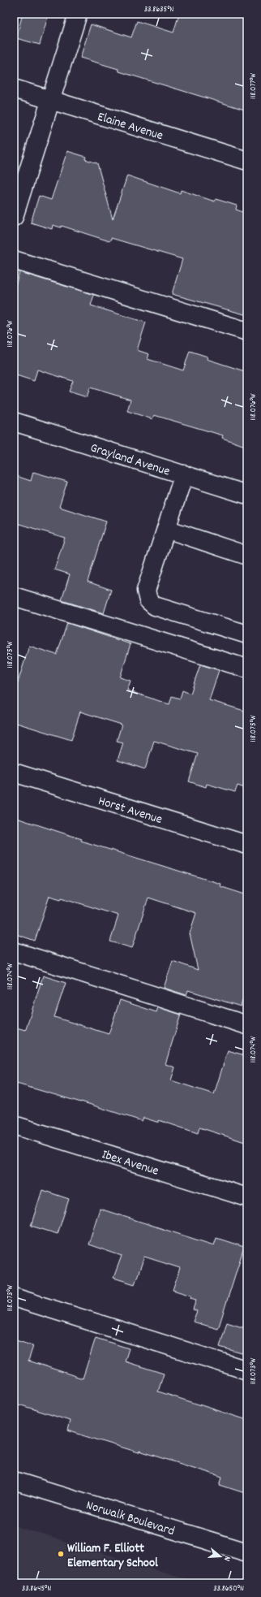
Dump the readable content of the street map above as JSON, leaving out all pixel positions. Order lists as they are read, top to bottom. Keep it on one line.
{"streets":{"street":["Elaine Avenue","Grayland Avenue","Horst Avenue","Ibex Avenue","Norwalk Boulevard"]},"places":["William F. Elliott Elementary School"],"north":"right","coordinates":["33.8635°N","118.077°W","118.076°W","118.075°W","118.074°W","118.073°W","33.8645°N","33.8650°N"]}
